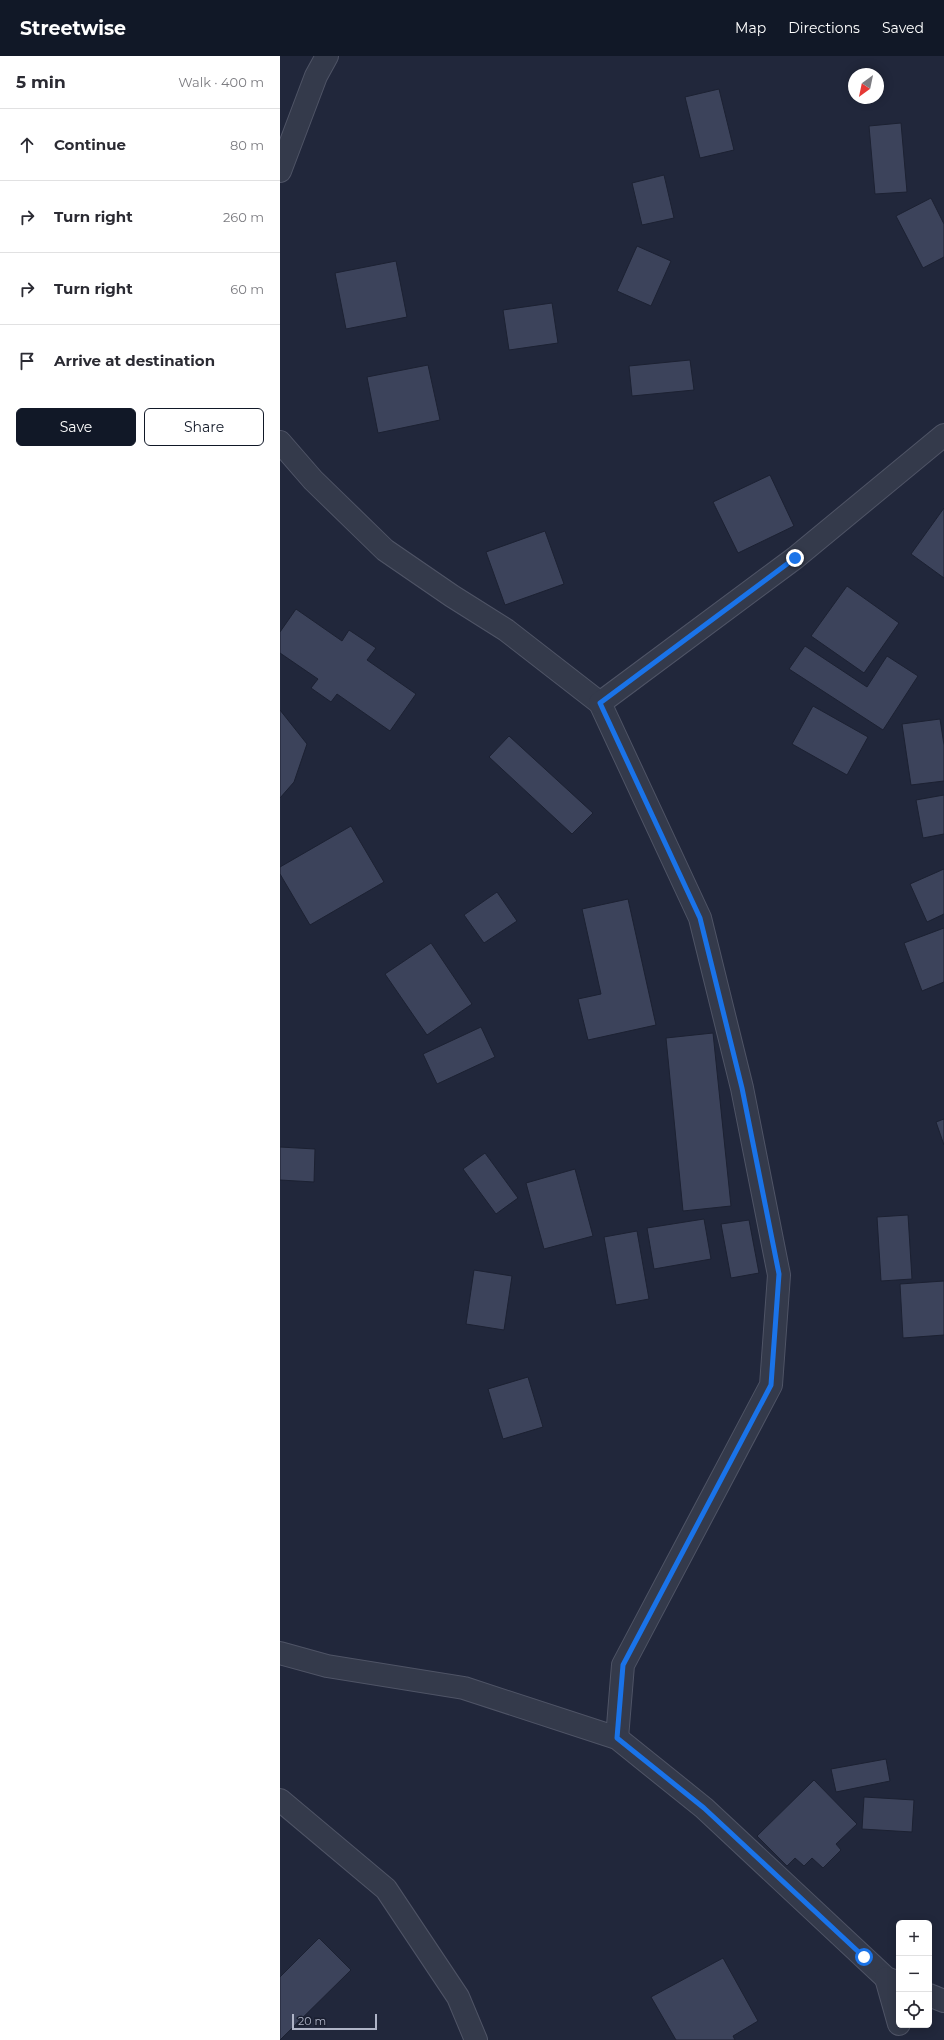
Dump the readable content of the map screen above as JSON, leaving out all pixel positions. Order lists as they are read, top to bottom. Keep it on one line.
{"scale_bar":"20 m","north":"bottom left","page":{"header":"Streetwise","nav":["Map","Directions","Saved"],"heading":["5 min","Walk · 400 m"],"list":[["Continue","80 m"],["Turn right","260 m"],["Turn right","60 m"],"Arrive at destination"],"buttons":["Save","Share"],"map_buttons":["+","−"],"scale":"20 m"}}
